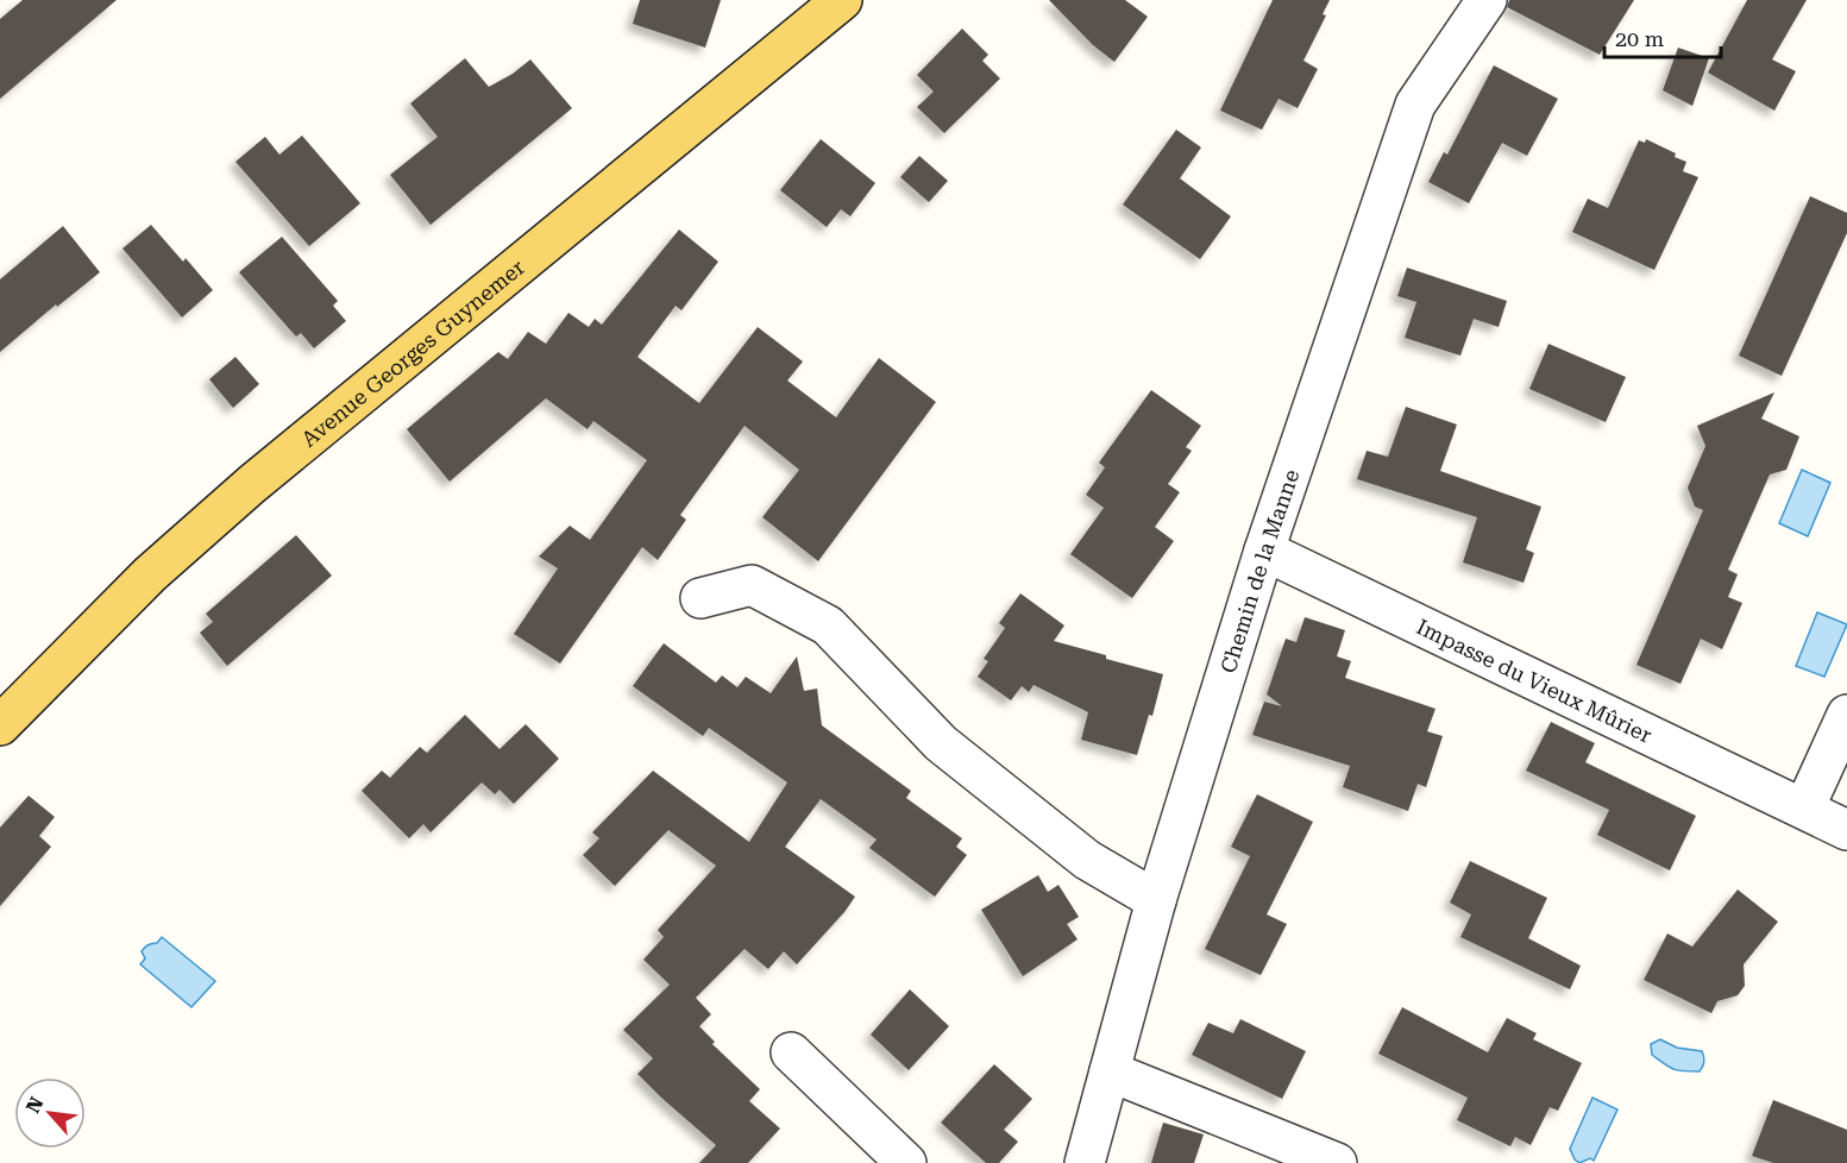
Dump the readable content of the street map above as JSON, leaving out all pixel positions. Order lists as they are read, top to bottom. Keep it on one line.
{"streets":{"main road":["Avenue Georges Guynemer"],"street":["Chemin de la Manne","Impasse du Vieux Mûrier"]},"crossings":[["Chemin de la Manne","Impasse du Vieux Mûrier"]],"scale_bar":"20 m","north":"top left"}
